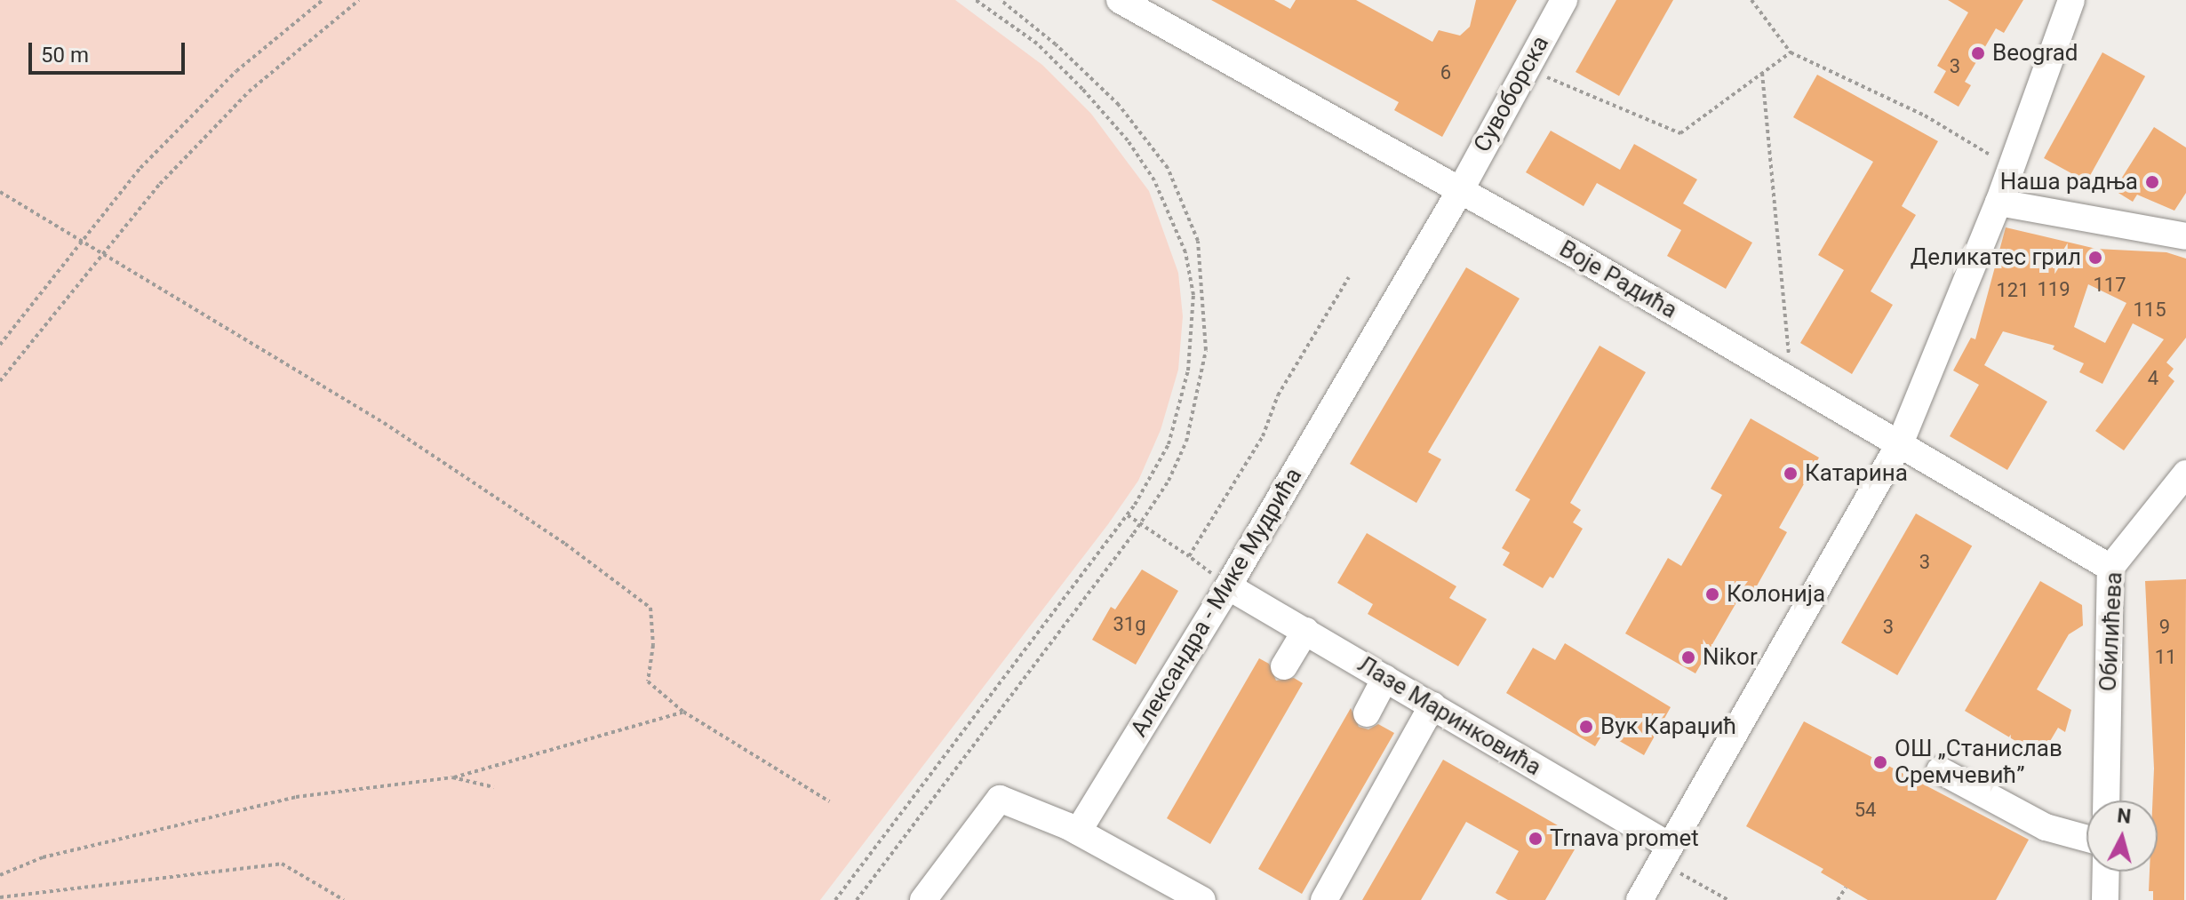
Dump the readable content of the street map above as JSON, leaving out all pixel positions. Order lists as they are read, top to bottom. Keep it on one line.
{"streets":{"street":["Сувоборска","Воје Радића","Александра - Мике Мудрића","Обилићева","Лазе Маринковића"]},"crossings":[["Сувоборска","Воје Радића"],["Сувоборска","Александра - Мике Мудрића"],["Воје Радића","Александра - Мике Мудрића"],["Воје Радића","Обилићева"],["Александра - Мике Мудрића","Лазе Маринковића"]],"places":["Beograd","Наша радња","Деликатес грил","Катарина","Колонија","Nikor","Вук Караџић","ОШ „Станислав Сремчевић”","Trnava promet"],"house_numbers":["3","6","117","119","121","115","4","3","31g","3","9","11","54"],"scale_bar":"50 m","north":"top"}
